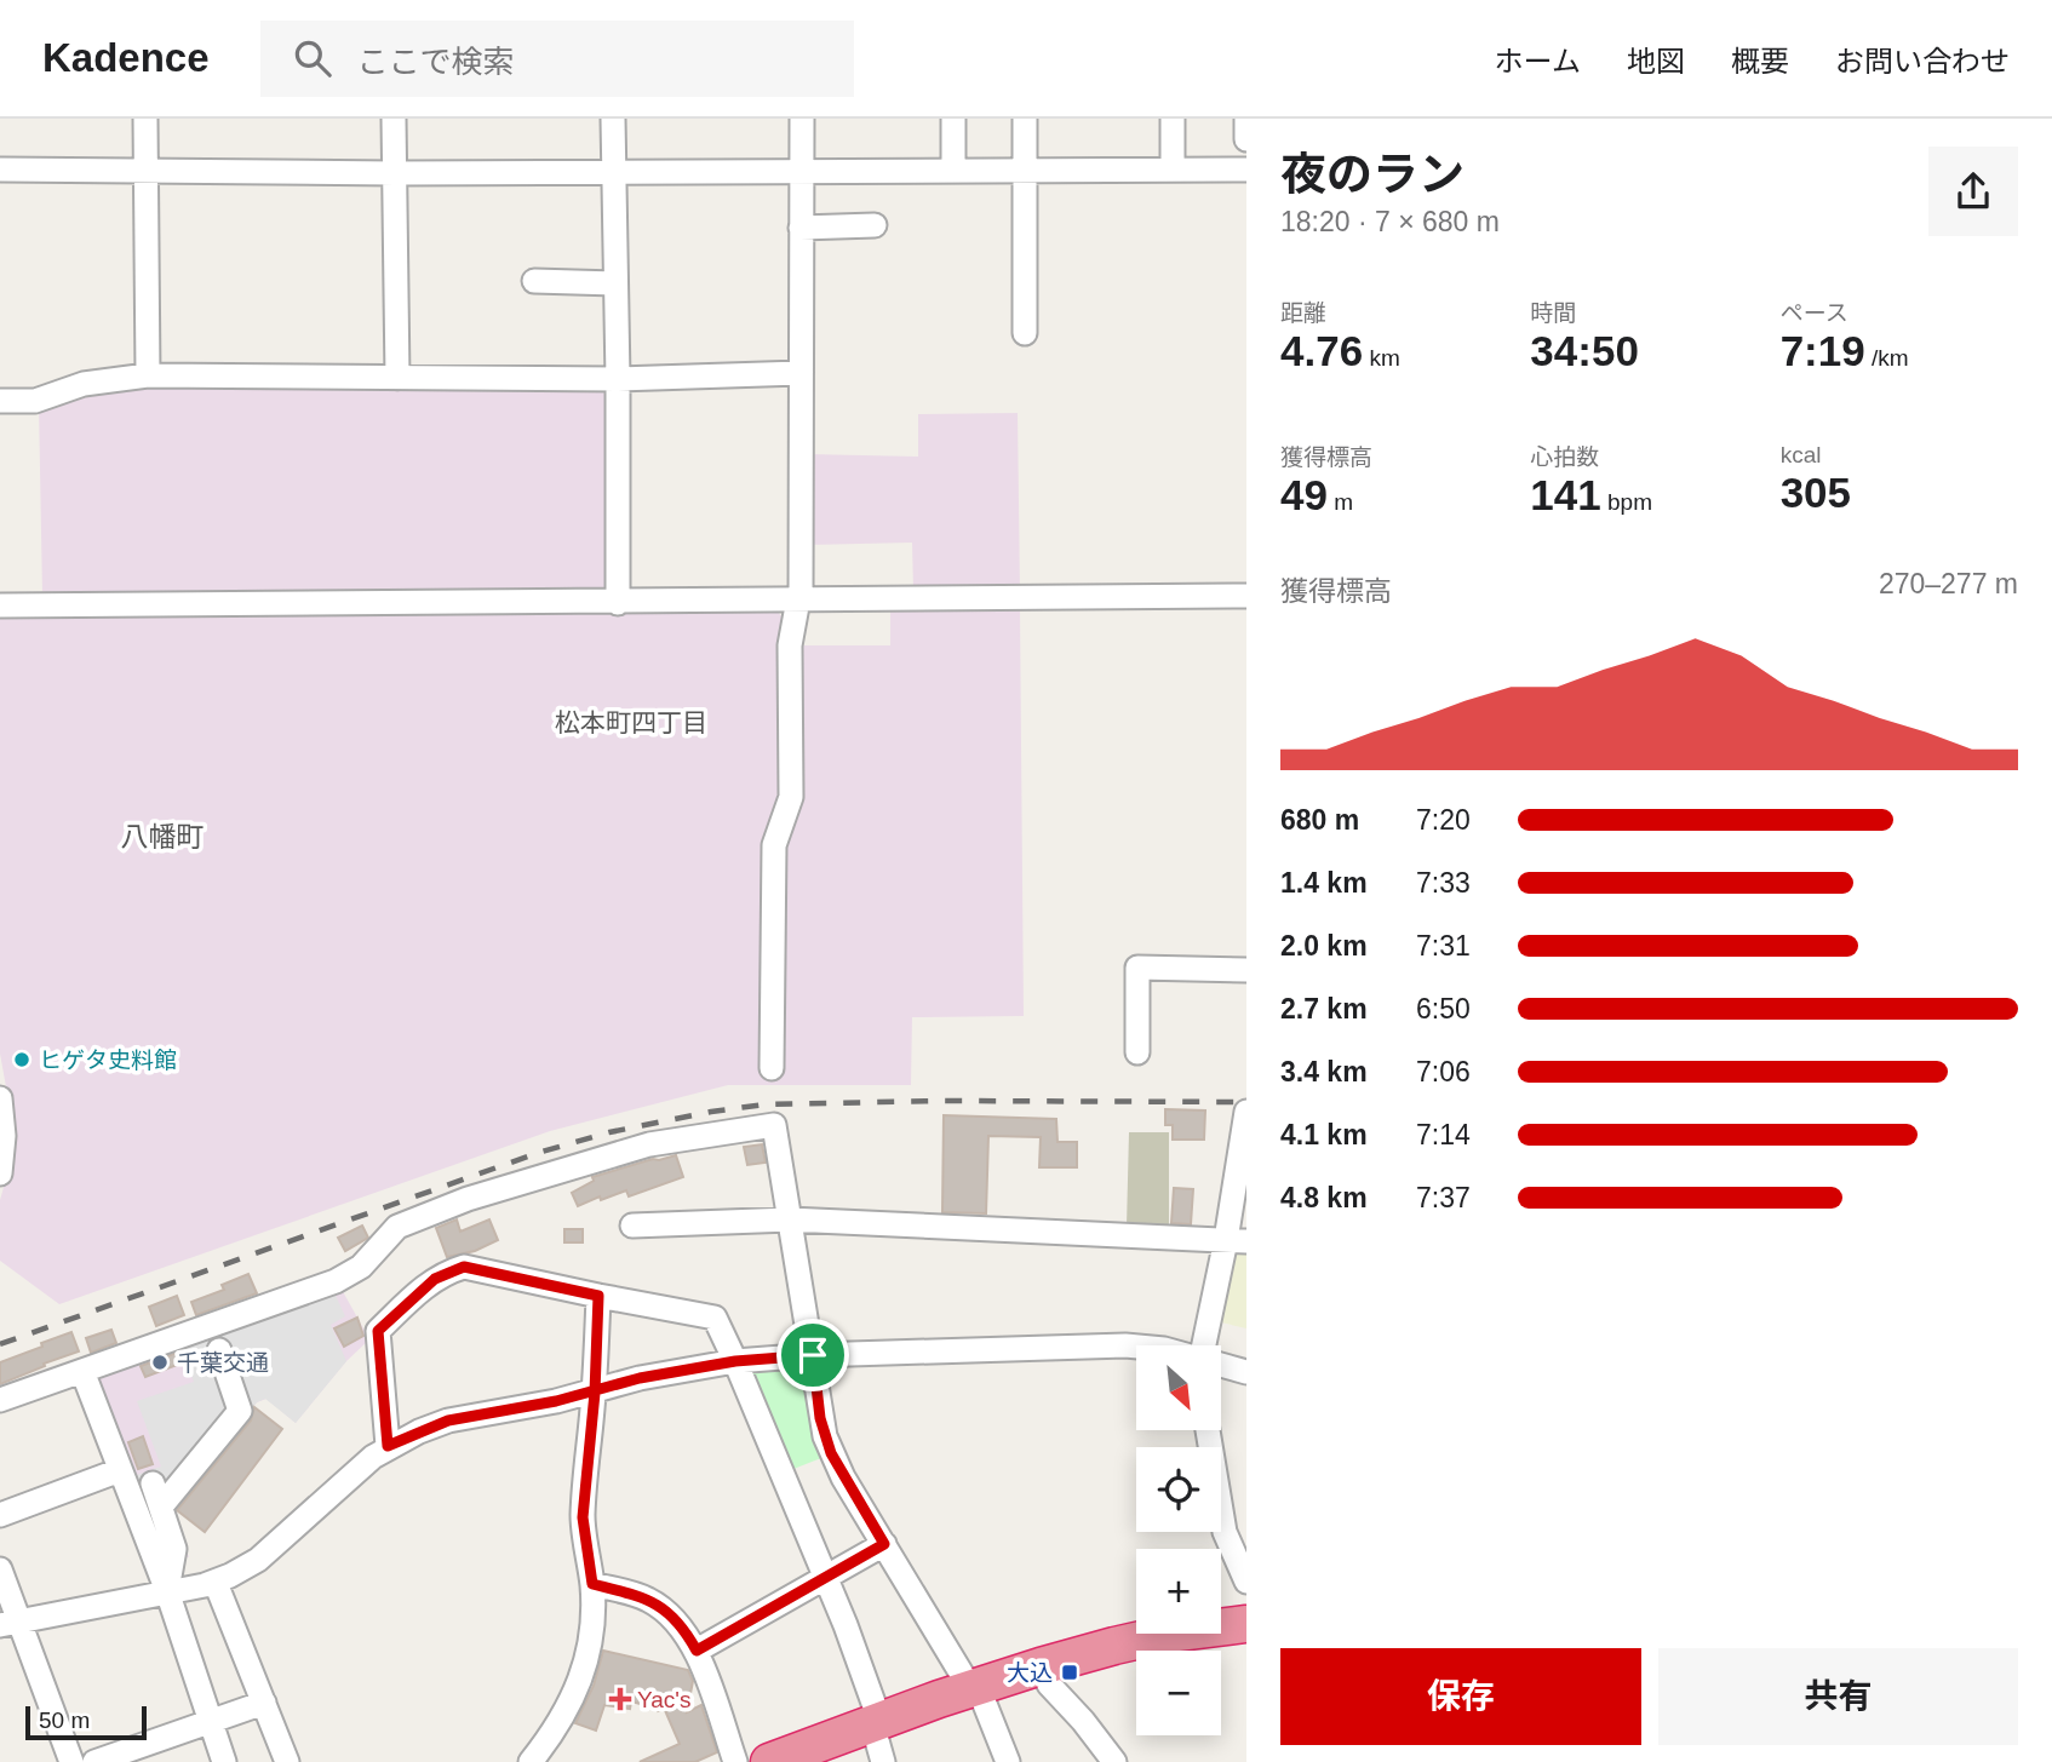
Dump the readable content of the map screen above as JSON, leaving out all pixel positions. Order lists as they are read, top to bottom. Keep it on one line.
{"districts":["松本町四丁目","八幡町"],"places":{"other":["ヒゲタ史料館","千葉交通"],"transit":["大込"],"health":["Yac's"]},"scale_bar":"50 m","north":"bottom right","page":{"header":"Kadence","search":"ここで検索","nav":["ホーム","地図","概要","お問い合わせ"],"heading":["夜のラン","18:20 · 7 × 680 m"],"stats":[["距離","4.76 km"],["時間","34:50"],["ペース","7:19 /km"],["獲得標高","49 m"],["心拍数","141 bpm"],["kcal","305"]],"chart":["獲得標高","270–277 m"],"list":[{"name":"680 m","note":"7:20"},{"name":"1.4 km","note":"7:33"},{"name":"2.0 km","note":"7:31"},{"name":"2.7 km","note":"6:50"},{"name":"3.4 km","note":"7:06"},{"name":"4.1 km","note":"7:14"},{"name":"4.8 km","note":"7:37"}],"map_buttons":["+","−"],"buttons":["保存","共有"],"scale":"50 m"}}
